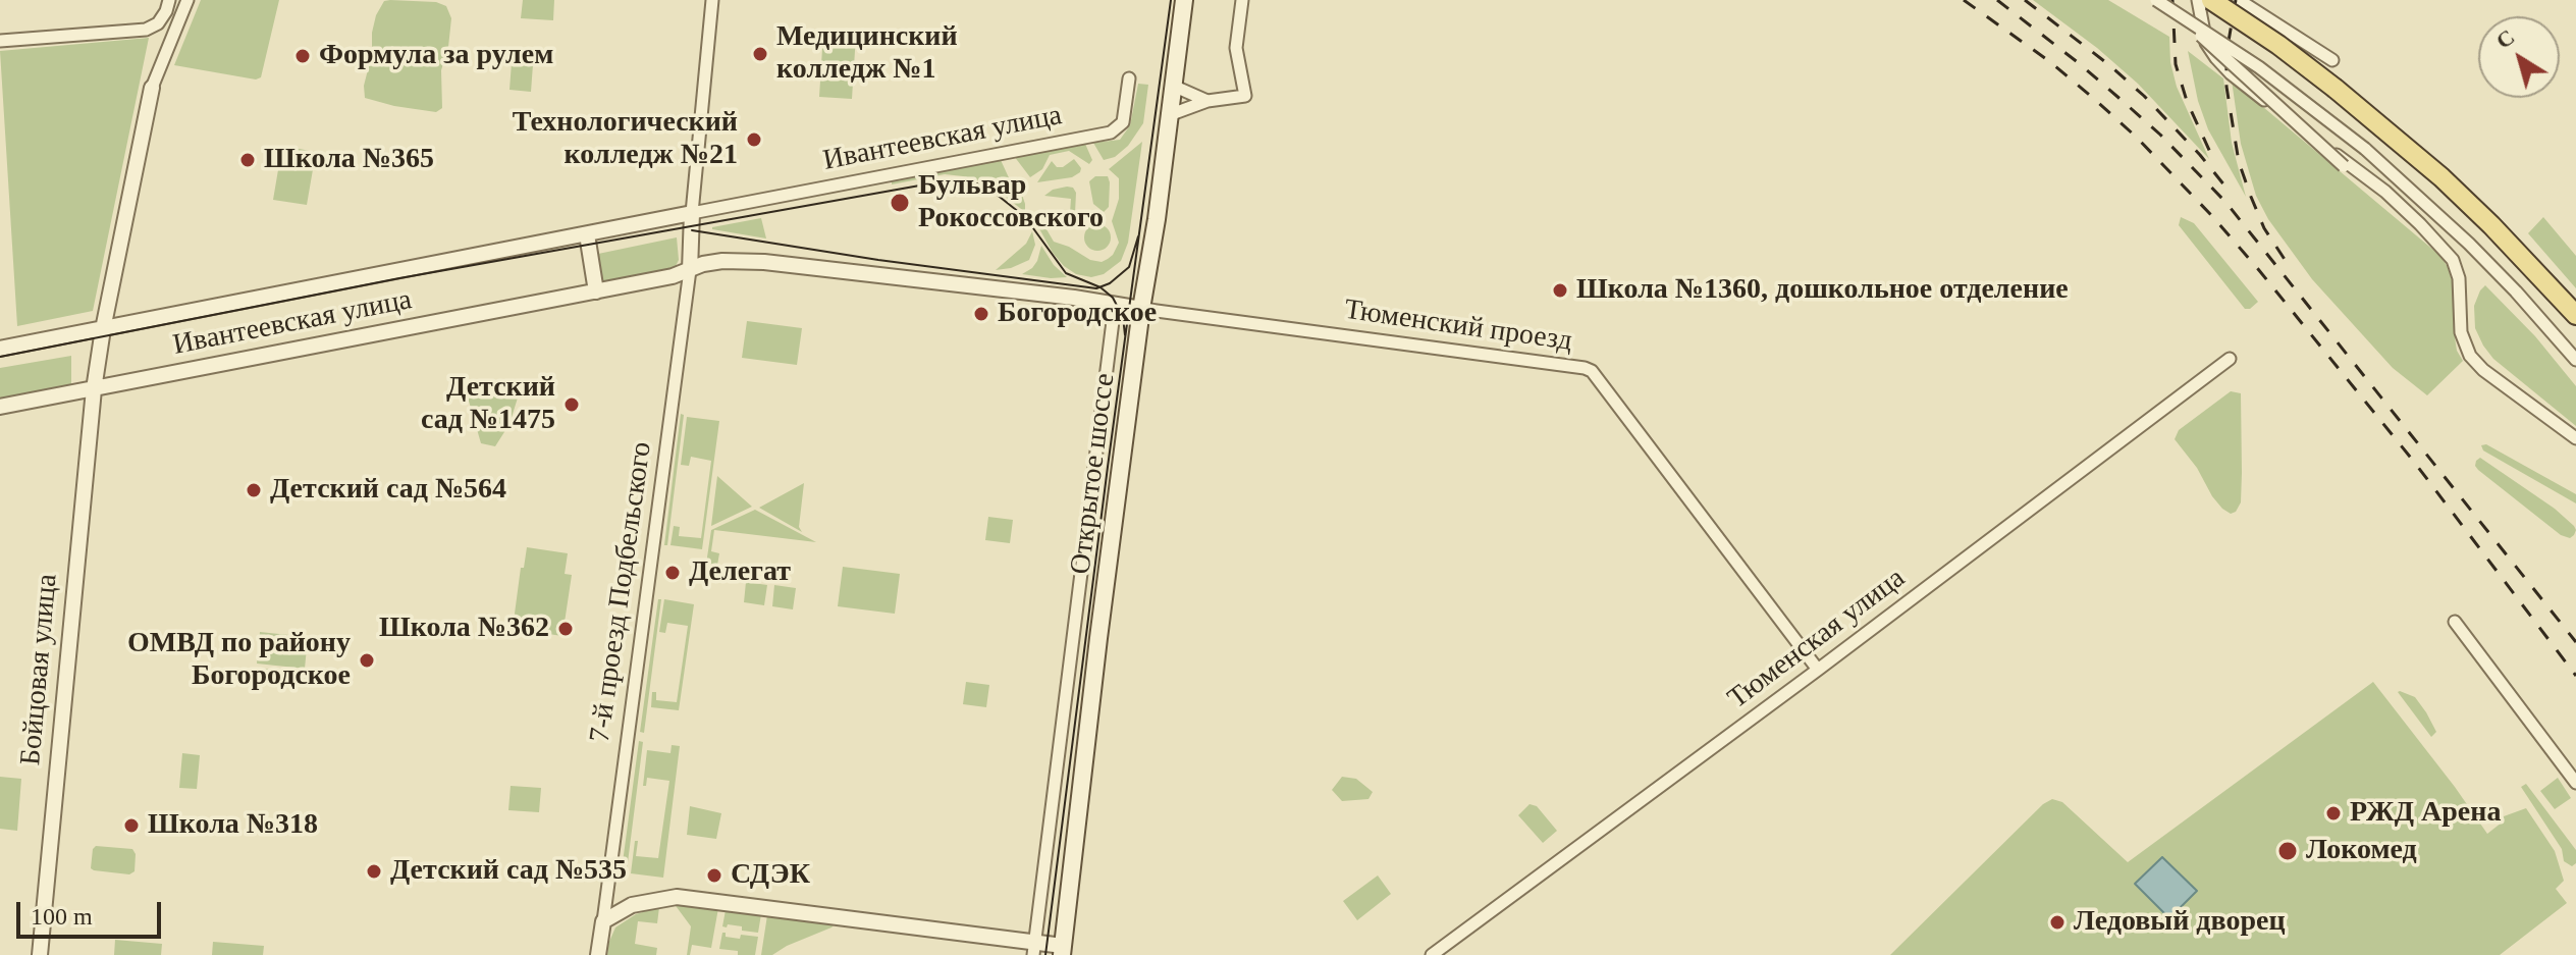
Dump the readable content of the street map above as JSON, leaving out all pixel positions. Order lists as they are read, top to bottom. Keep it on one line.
{"streets":{"main road":["Открытое шоссе"],"street":["Ивантеевская улица","Тюменский проезд","7-й проезд Подбельского","Тюменская улица","Бойцовая улица"]},"crossings":[["Ивантеевская улица","Тюменский проезд"],["Ивантеевская улица","Открытое шоссе"],["Ивантеевская улица","7-й проезд Подбельского"],["Ивантеевская улица","Бойцовая улица"],["Тюменский проезд","Открытое шоссе"],["Тюменский проезд","Тюменская улица"]],"places":["Медицинский колледж №1","Формула за рулем","Технологический колледж №21","Школа №365","Бульвар Рокоссовского","Школа №1360, дошкольное отделение","Богородское","Детский сад №1475","Детский сад №564","Делегат","Школа №362","ОМВД по району Богородское","РЖД Арена","Школа №318","Локомед","Детский сад №535","СДЭК","Ледовый дворец"],"scale_bar":"100 m","north":"top left"}
